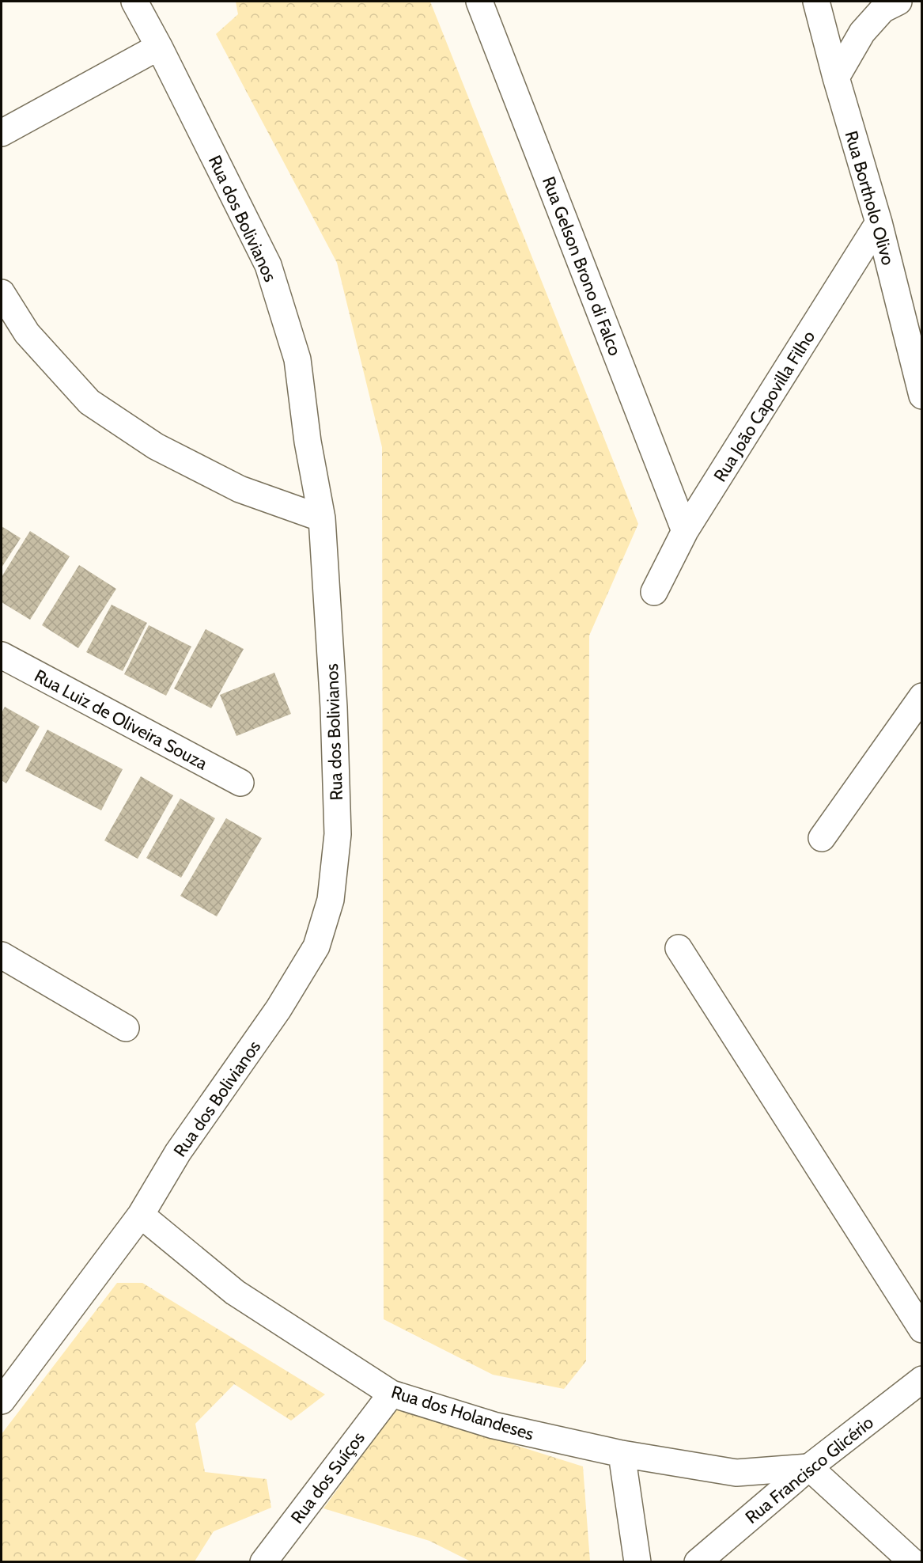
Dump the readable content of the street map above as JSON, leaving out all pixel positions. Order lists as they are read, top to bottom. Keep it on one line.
{"streets":{"street":["Rua Bortholo Olivo","Rua dos Bolivianos","Rua Gelson Brono di Falco","Rua João Capovilla Filho","Rua Luiz de Oliveira Souza","Rua dos Holandeses","Rua Francisco Glicério","Rua dos Suíços"]},"crossings":[["Rua Bortholo Olivo","Rua João Capovilla Filho"],["Rua dos Bolivianos","Rua dos Holandeses"],["Rua Gelson Brono di Falco","Rua João Capovilla Filho"],["Rua dos Holandeses","Rua Francisco Glicério"],["Rua dos Holandeses","Rua dos Suíços"]]}
